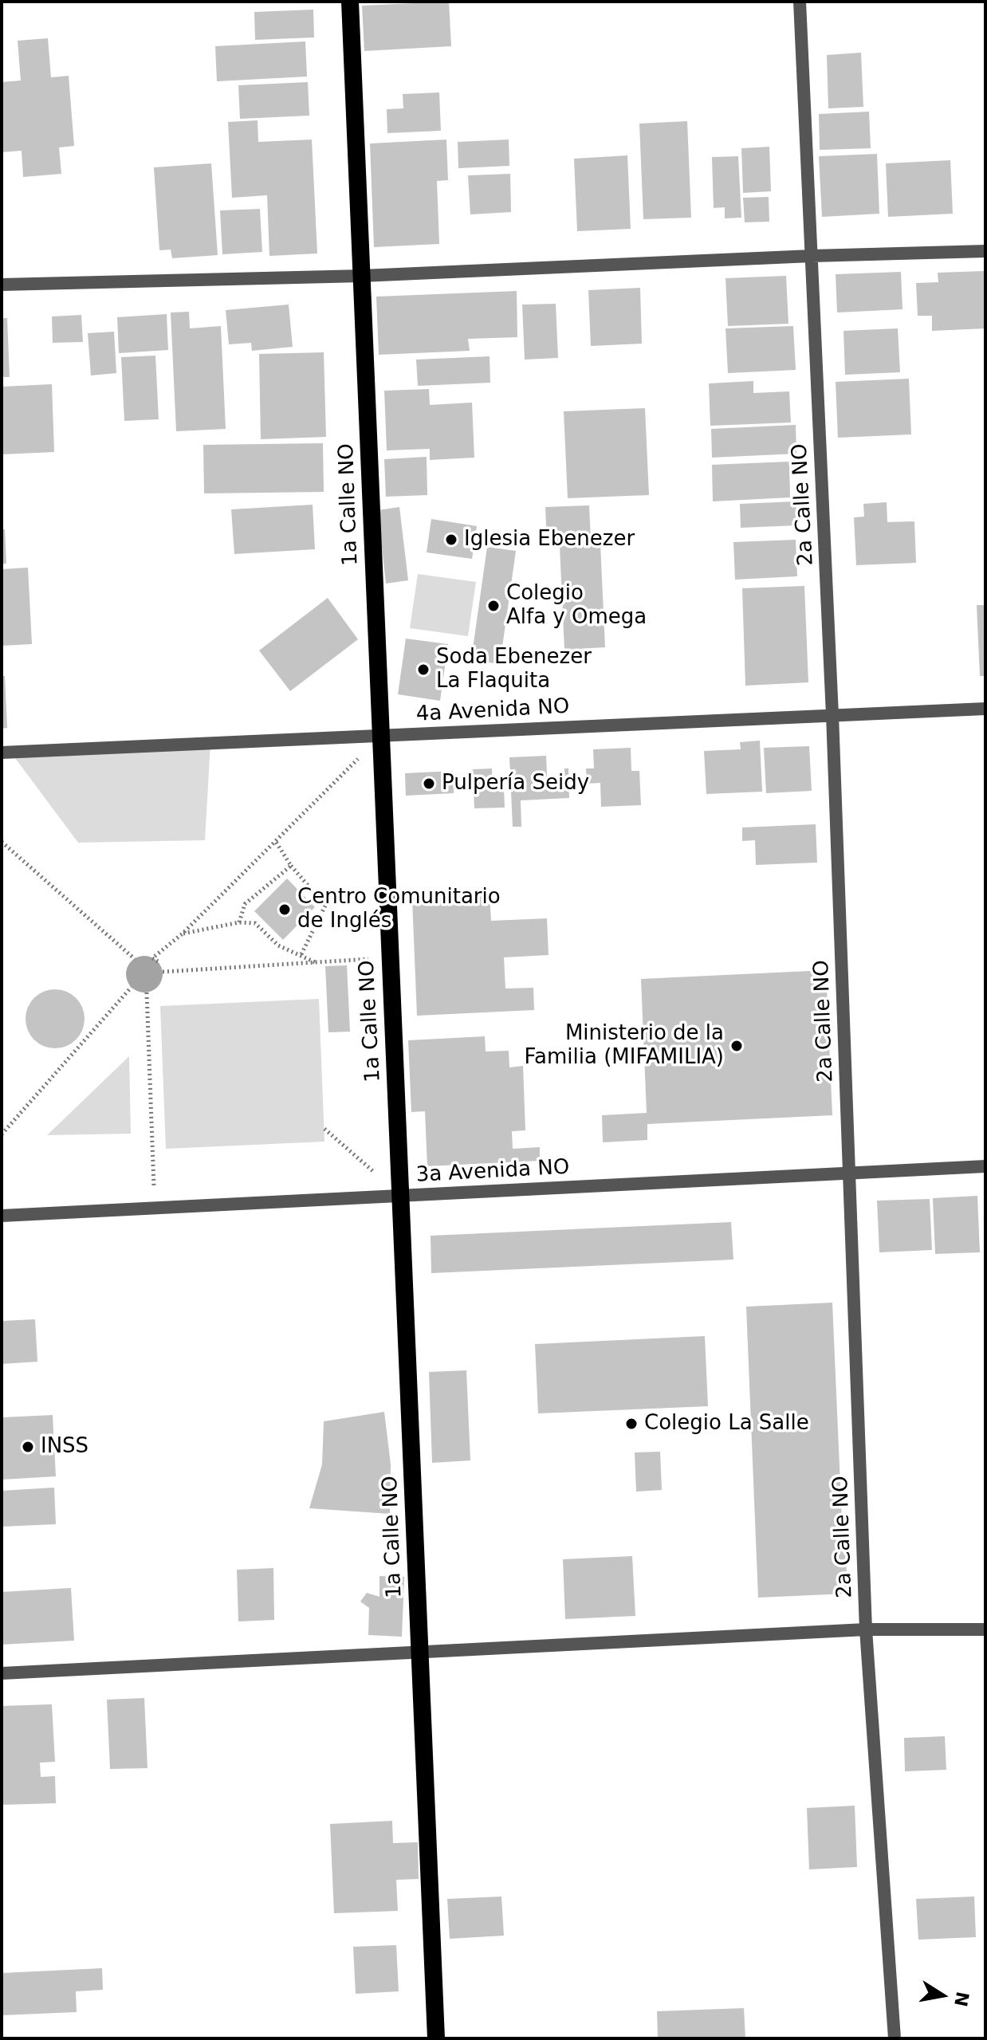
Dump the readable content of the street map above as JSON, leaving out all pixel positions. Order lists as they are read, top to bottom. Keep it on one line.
{"streets":{"highway":["1a Calle NO"],"street":["2a Calle NO","4a Avenida NO","3a Avenida NO"]},"crossings":[["1a Calle NO","4a Avenida NO"],["1a Calle NO","3a Avenida NO"],["2a Calle NO","4a Avenida NO"],["2a Calle NO","3a Avenida NO"]],"places":["Iglesia Ebenezer","Colegio Alfa y Omega","Soda Ebenezer La Flaquita","Pulpería Seidy","Centro Comunitario de Inglés","Ministerio de la Familia (MIFAMILIA)","Colegio La Salle","INSS"],"north":"right"}
